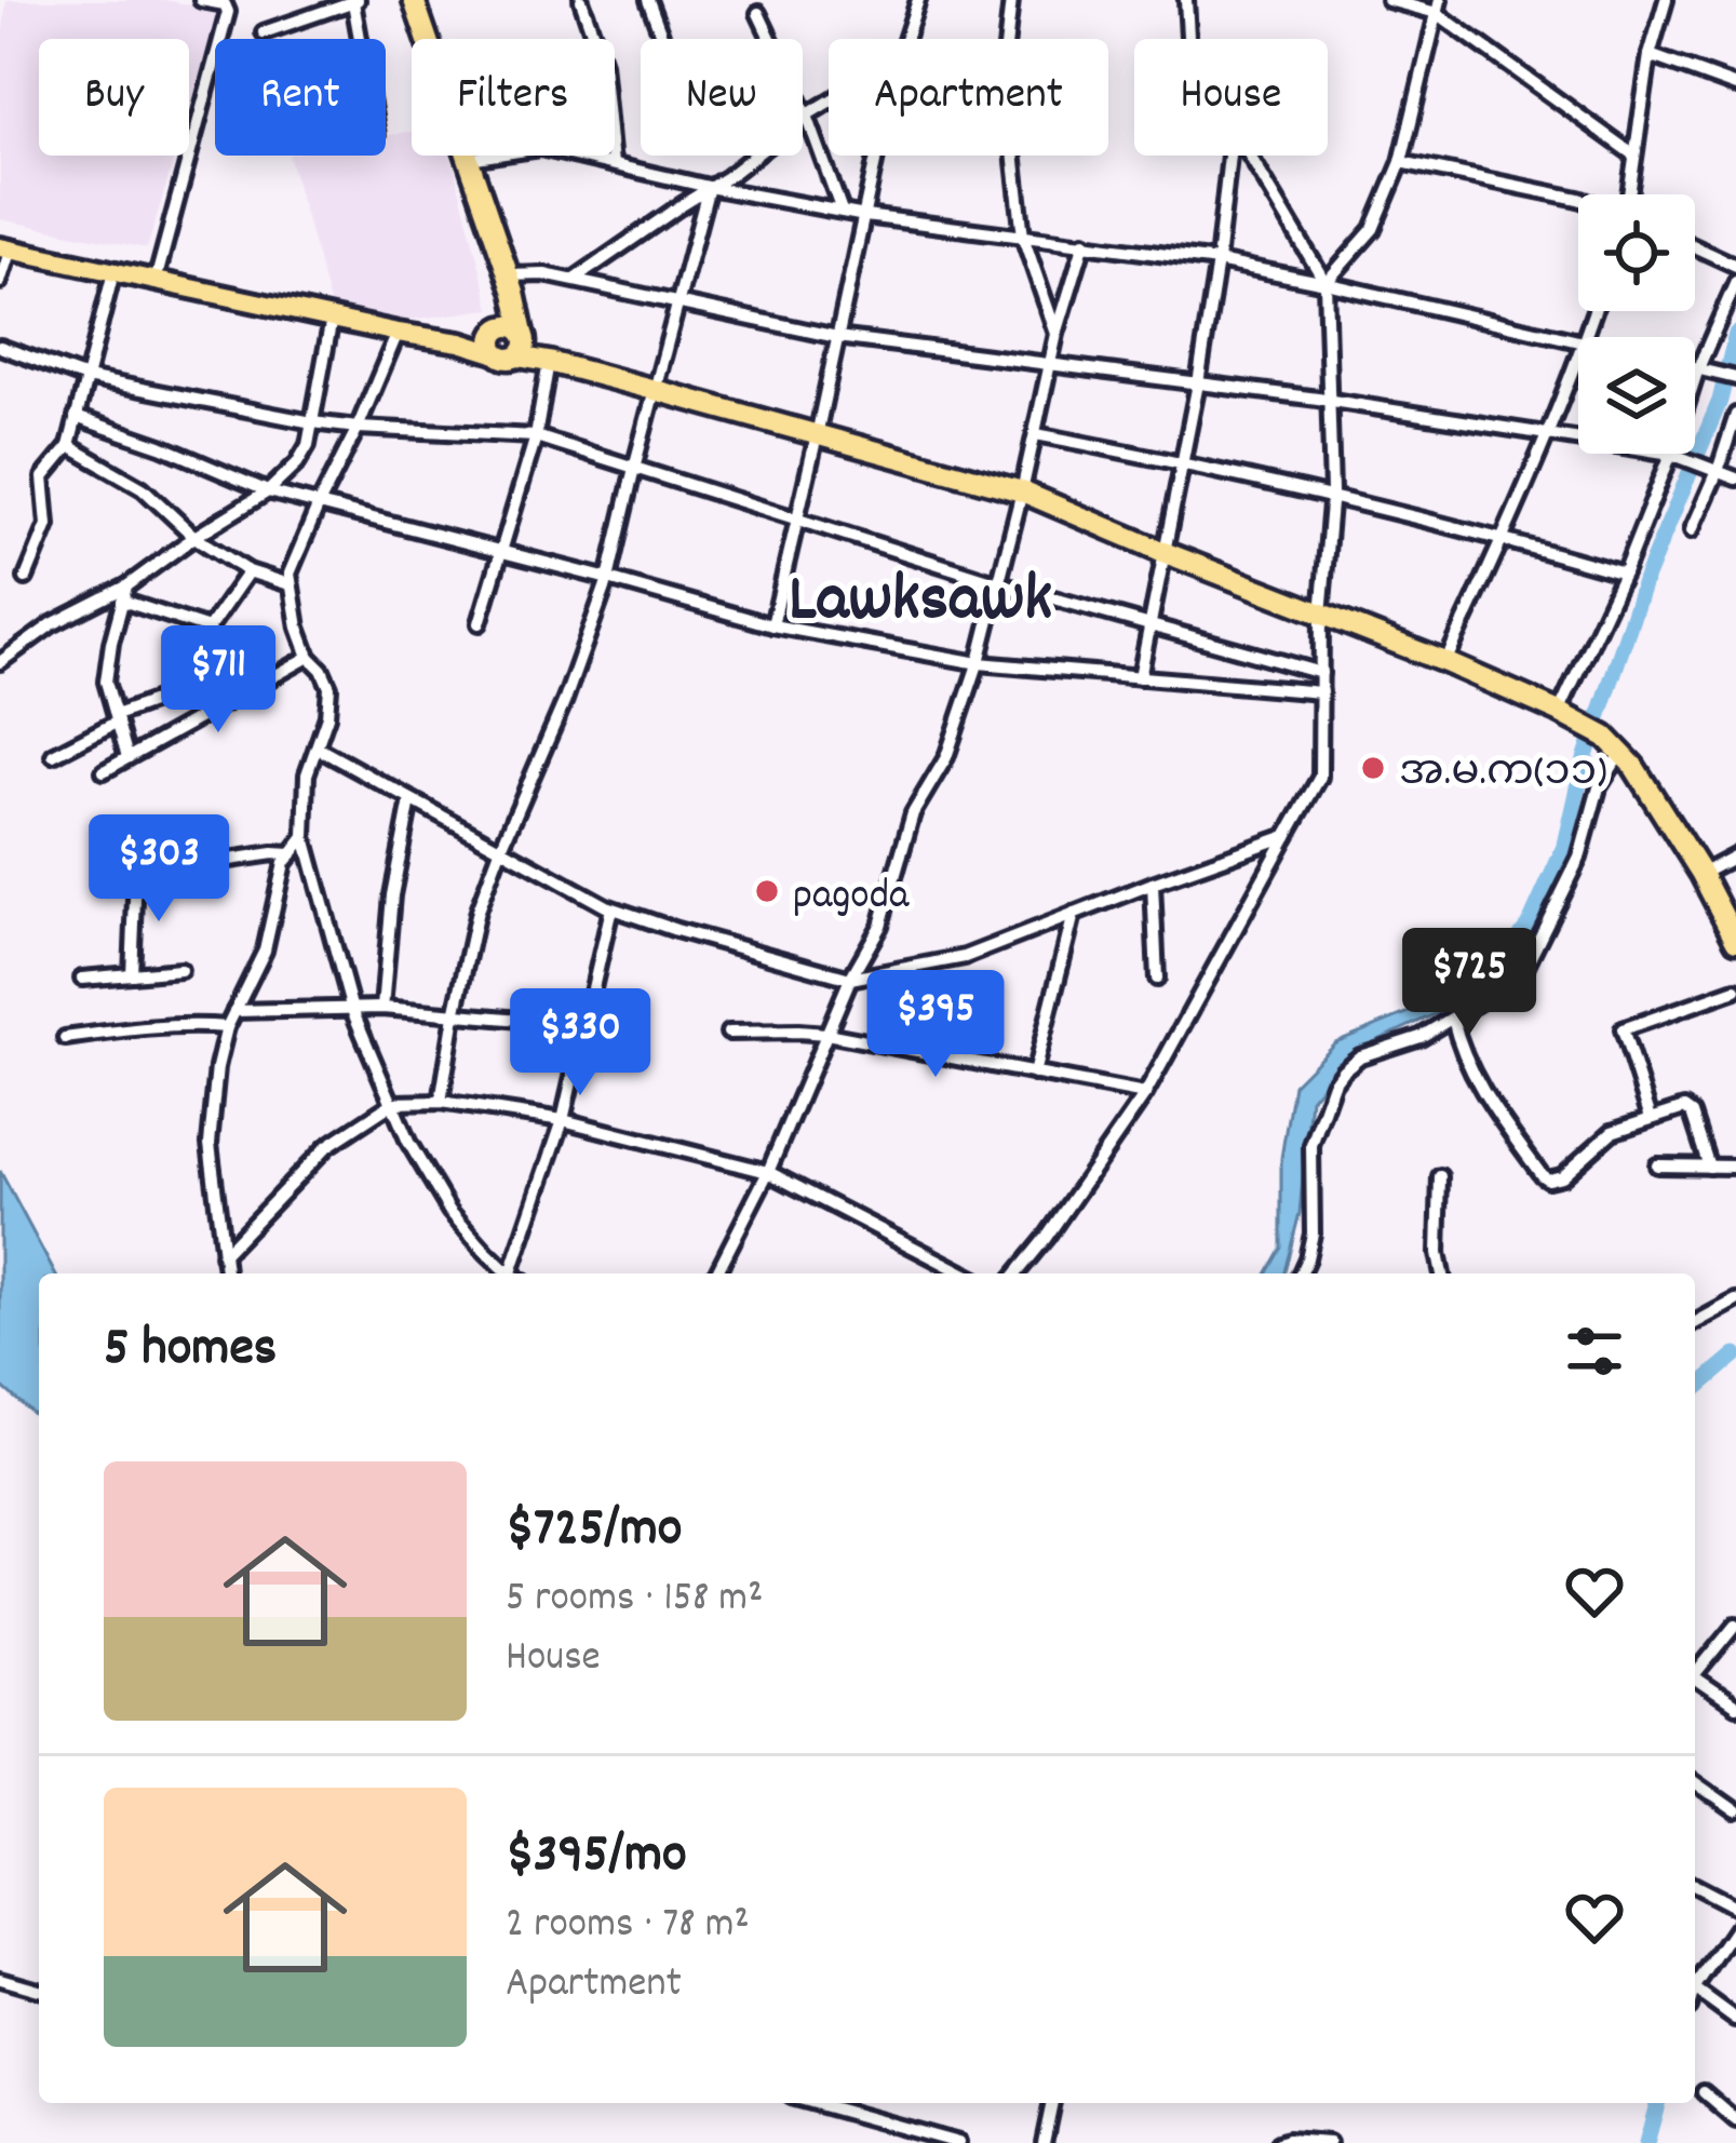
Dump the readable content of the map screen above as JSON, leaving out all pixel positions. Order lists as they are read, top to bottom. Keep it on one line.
{"districts":["Lawksawk"],"places":["အ.မ.က(၁၁)","pagoda"],"page":{"chip":["Buy","Rent","Filters","New","Apartment","House"],"price":["$711","$303","$725","$395","$330"],"heading":"5 homes","list":[{"name":"$725/mo","note":"5 rooms · 158 m² · House"},{"name":"$395/mo","note":"2 rooms · 78 m² · Apartment"}]}}
